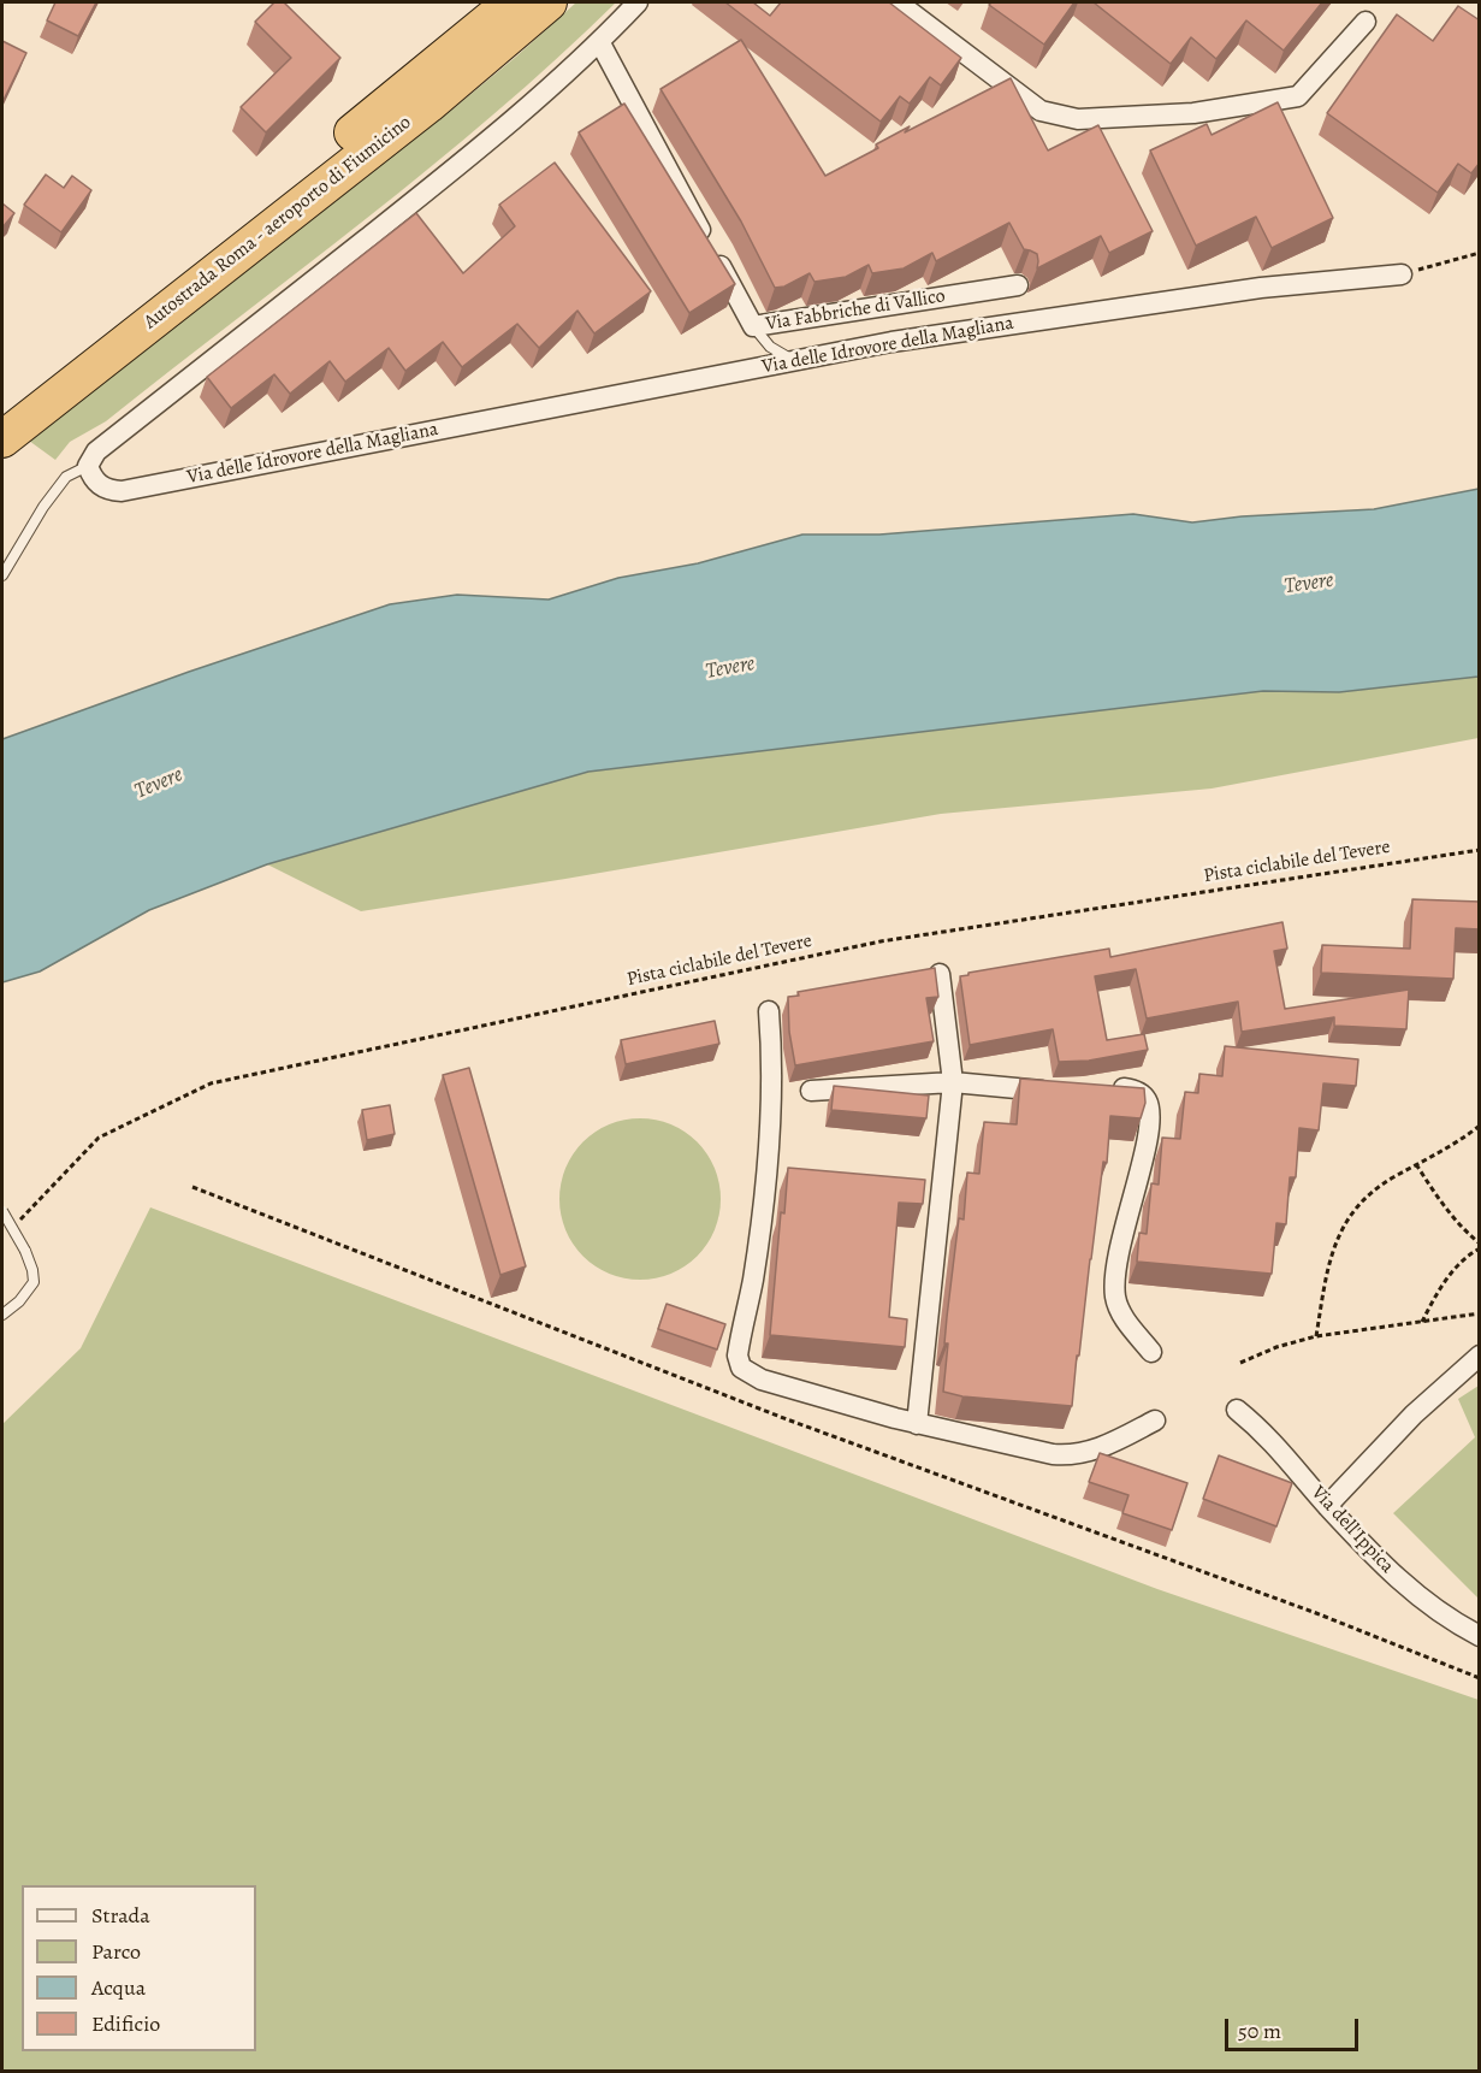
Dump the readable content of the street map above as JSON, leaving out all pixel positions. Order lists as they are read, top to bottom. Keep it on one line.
{"streets":{"highway":["Autostrada Roma - aeroporto di Fiumicino"],"street":["Via Fabbriche di Vallico","Via delle Idrovore della Magliana","Via dell'Ippica"],"path":["Pista ciclabile del Tevere"]},"water":["Tevere"],"legend":["Strada","Parco","Acqua","Edificio"],"scale_bar":"50 m"}
